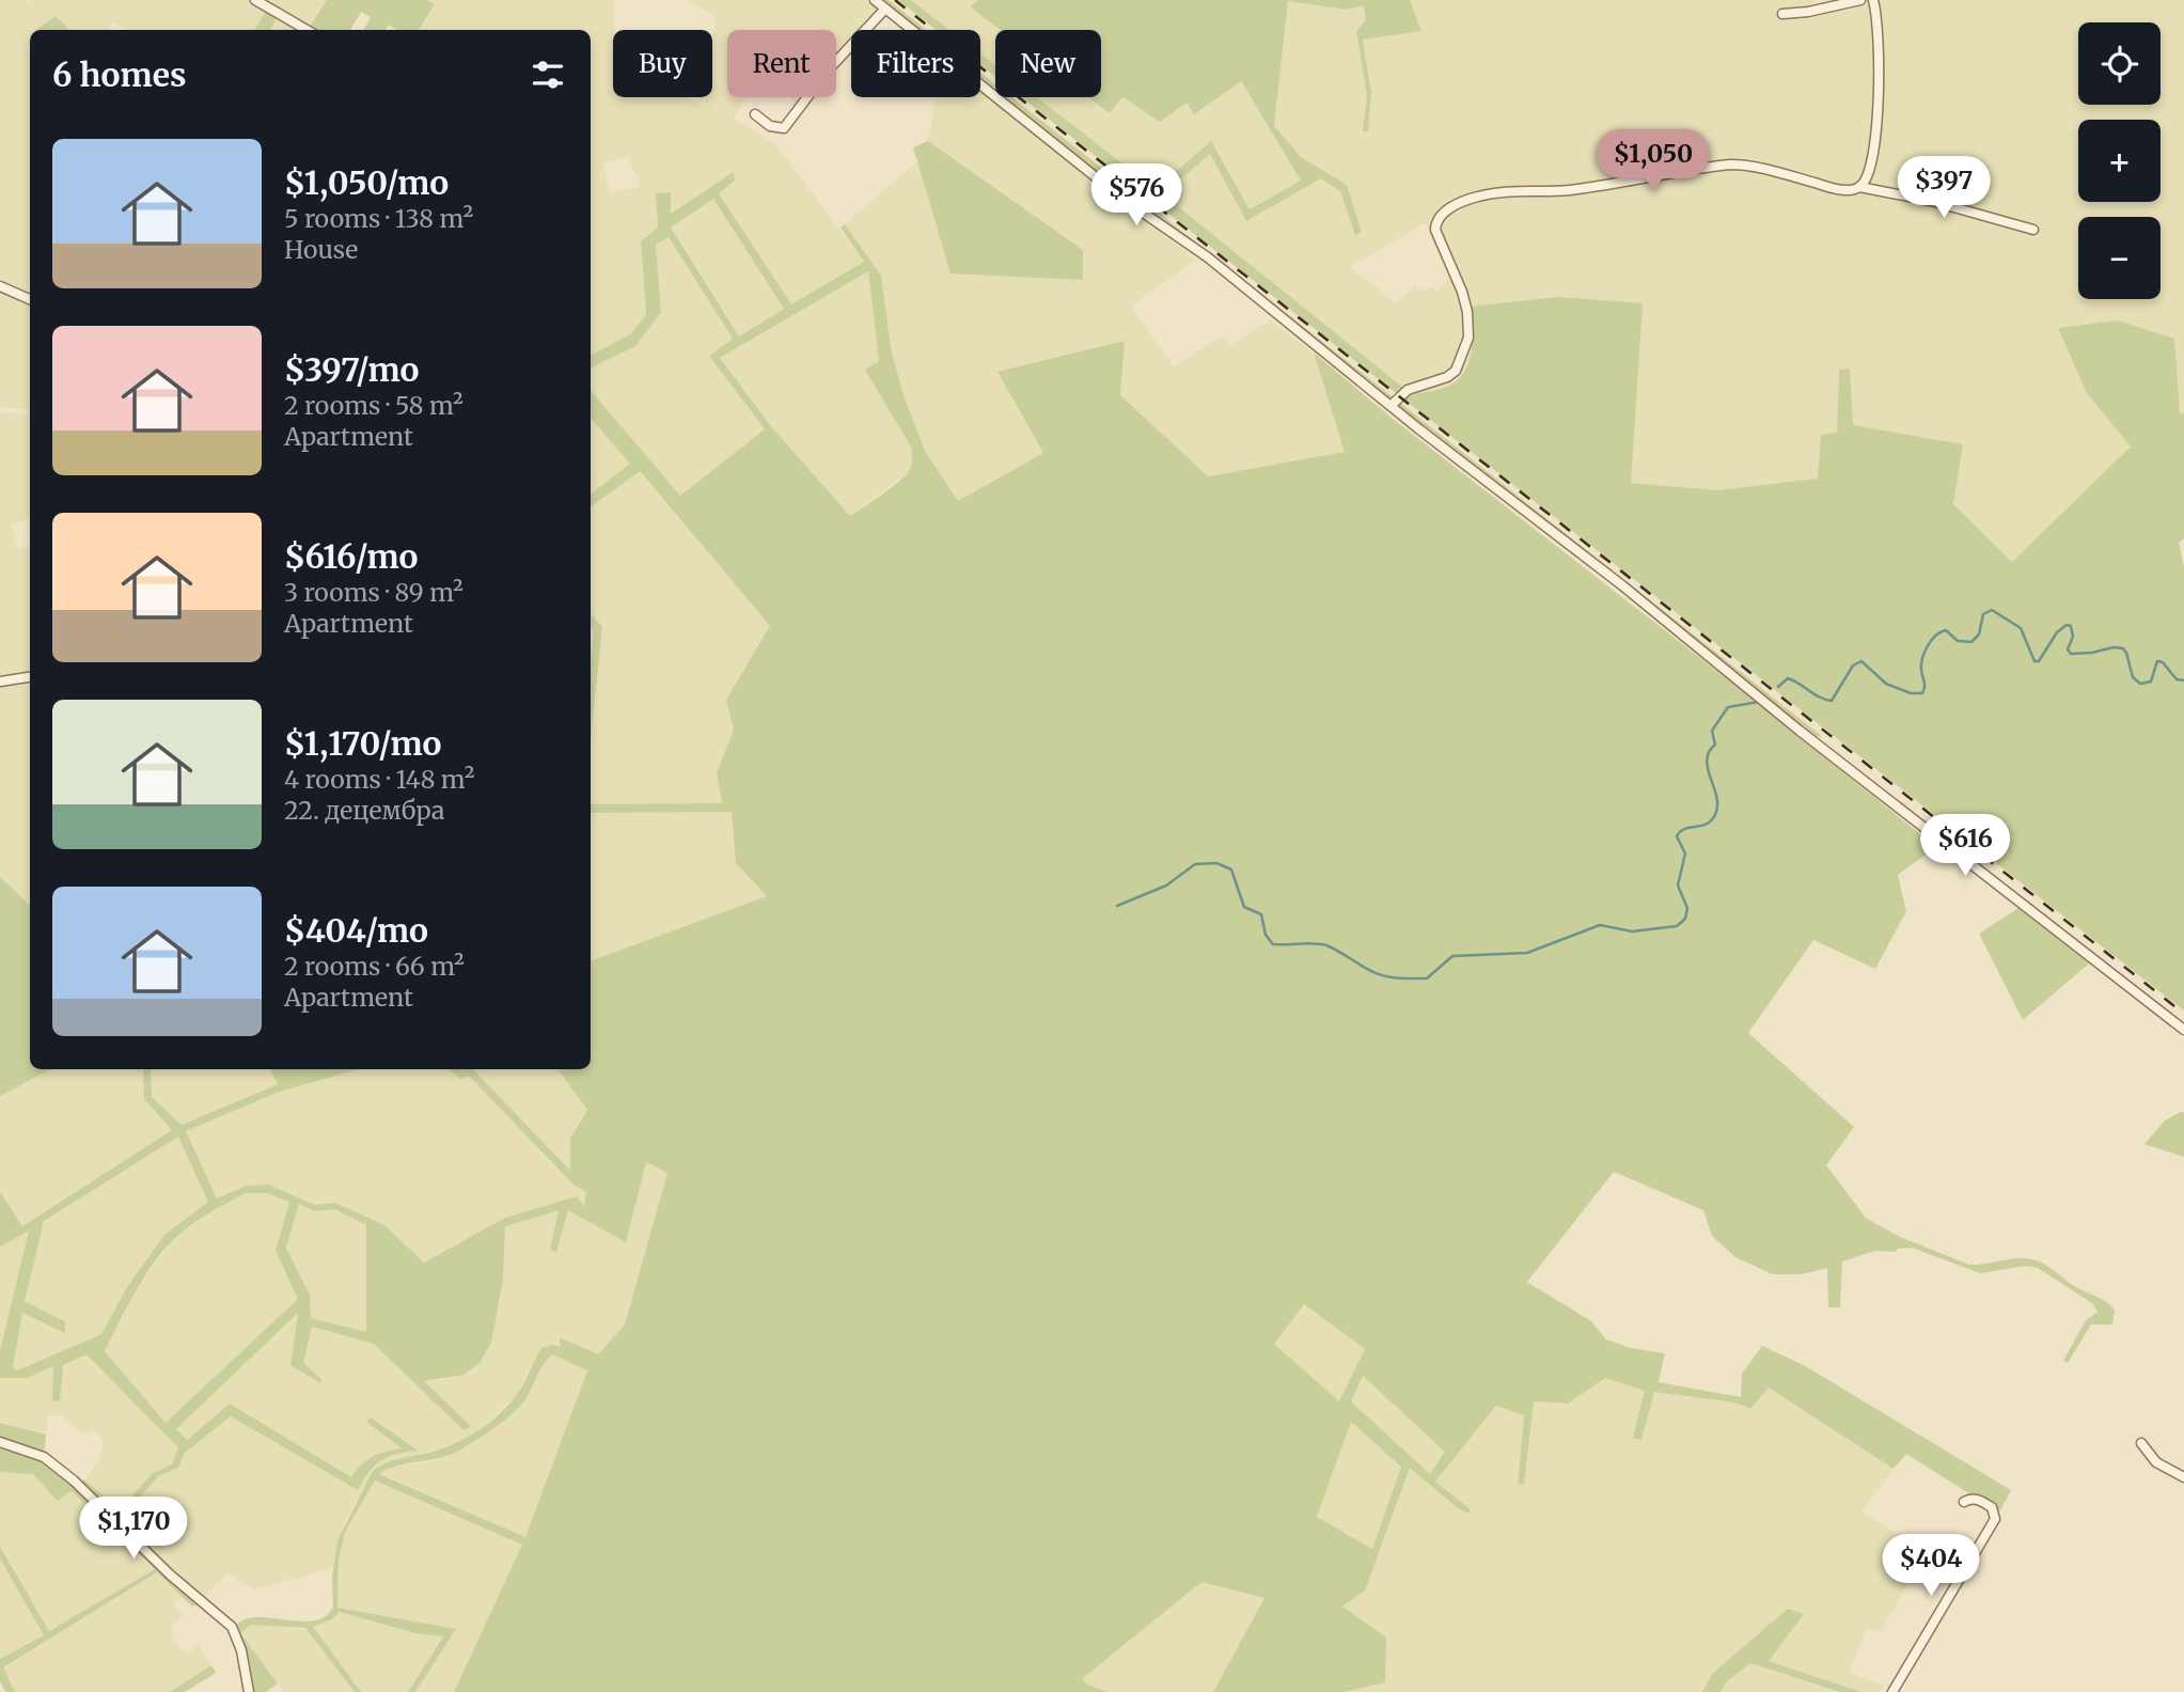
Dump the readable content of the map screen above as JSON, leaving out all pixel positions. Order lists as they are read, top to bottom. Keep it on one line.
{"page":{"map_buttons":["+","−"],"chip":["Buy","Rent","Filters","New"],"heading":"6 homes","list":[{"name":"$1,050/mo","note":"5 rooms · 138 m² · House"},{"name":"$397/mo","note":"2 rooms · 58 m² · Apartment"},{"name":"$616/mo","note":"3 rooms · 89 m² · Apartment"},{"name":"$1,170/mo","note":"4 rooms · 148 m² · 22. децембра"},{"name":"$404/mo","note":"2 rooms · 66 m² · Apartment"}],"price":["$1,050","$397","$576","$616","$1,170","$404"]}}
